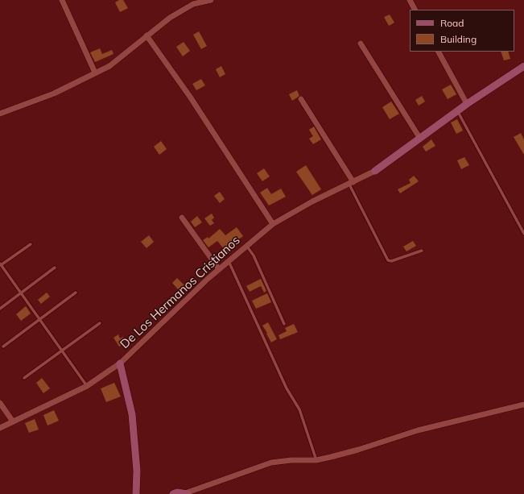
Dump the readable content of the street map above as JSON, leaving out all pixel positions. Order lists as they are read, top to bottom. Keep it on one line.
{"streets":{"street":["De Los Hermanos Cristianos"]},"legend":["Road","Building"]}
